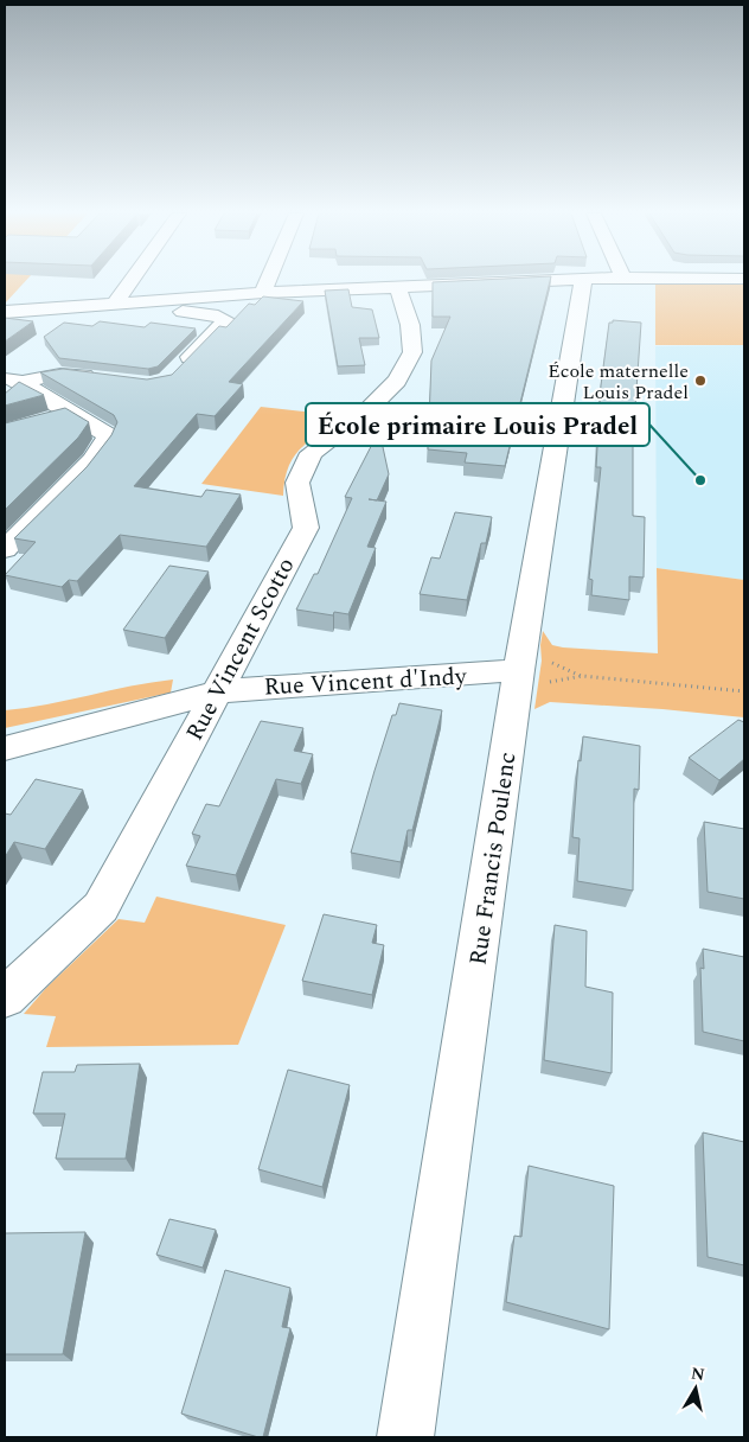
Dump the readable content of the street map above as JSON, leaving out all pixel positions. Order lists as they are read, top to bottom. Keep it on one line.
{"streets":{"street":["Rue Vincent Scotto","Rue Vincent d'Indy","Rue Francis Poulenc"]},"crossings":[["Rue Vincent Scotto","Rue Vincent d'Indy"],["Rue Vincent d'Indy","Rue Francis Poulenc"]],"places":["École maternelle Louis Pradel","École primaire Louis Pradel"],"north":"top"}
